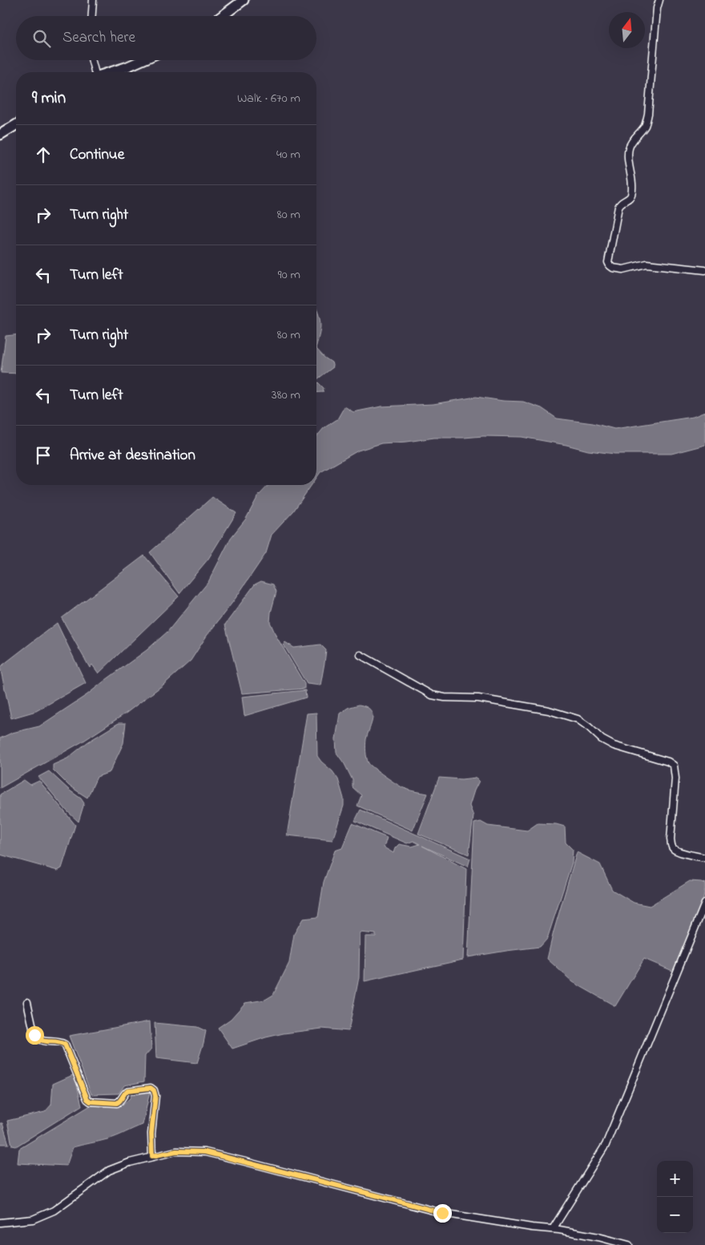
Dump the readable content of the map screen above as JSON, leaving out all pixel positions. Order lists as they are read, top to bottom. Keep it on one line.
{"north":"top","page":{"search":"Search here","heading":["9 min","Walk · 670 m"],"list":[["Continue","40 m"],["Turn right","80 m"],["Turn left","90 m"],["Turn right","80 m"],["Turn left","380 m"],"Arrive at destination"],"map_buttons":["+","−"]}}
